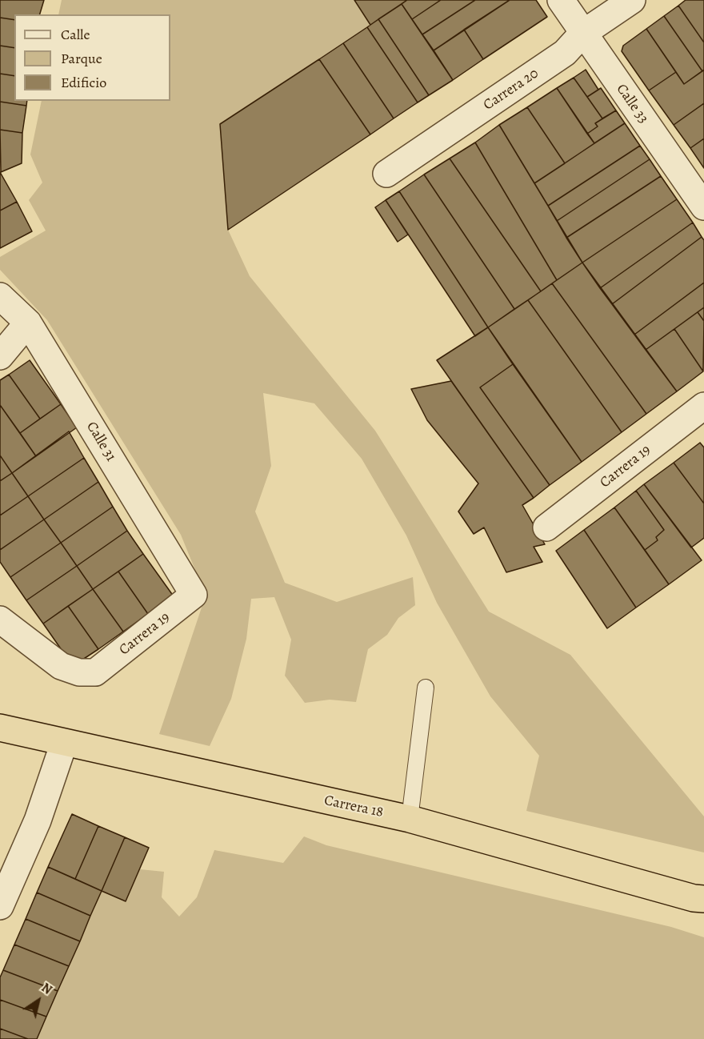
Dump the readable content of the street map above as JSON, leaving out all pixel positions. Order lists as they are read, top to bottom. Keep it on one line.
{"streets":{"highway":["Carrera 18"],"street":["Carrera 20","Calle 33","Calle 31","Carrera 19"]},"crossings":[["Carrera 20","Calle 33"],["Calle 31","Carrera 19"]],"legend":["Calle","Parque","Edificio"],"north":"top right"}
